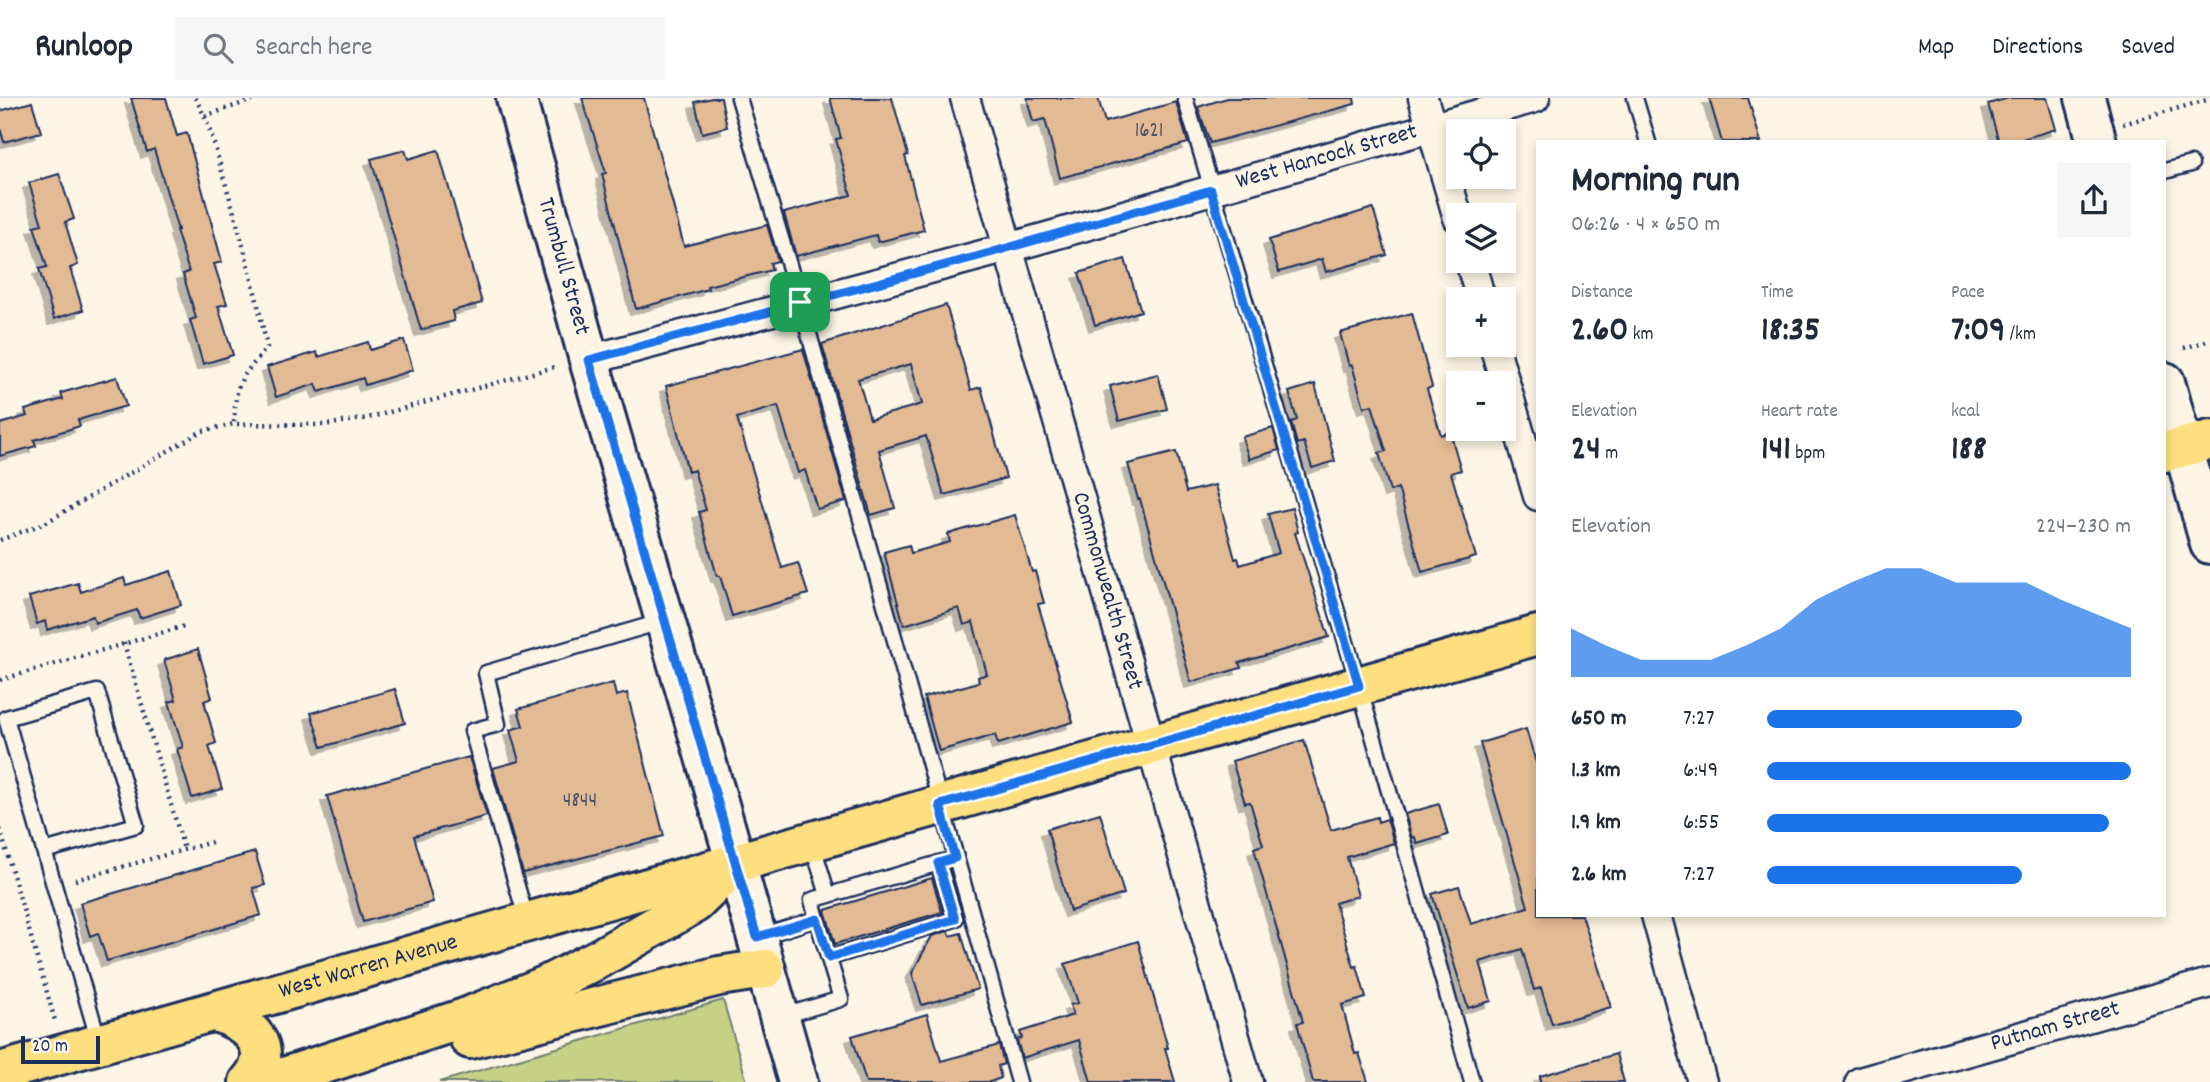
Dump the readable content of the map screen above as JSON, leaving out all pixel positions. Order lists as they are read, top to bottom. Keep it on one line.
{"streets":{"main road":["West Warren Avenue"],"street":["West Hancock Street","Trumbull Street","Commonwealth Street","Putnam Street"]},"crossings":[["West Hancock Street","Trumbull Street"],["West Hancock Street","Commonwealth Street"],["Trumbull Street","West Warren Avenue"],["Commonwealth Street","West Warren Avenue"]],"house_numbers":["1621","4844"],"scale_bar":"20 m","page":{"header":"Runloop","search":"Search here","nav":["Map","Directions","Saved"],"map_buttons":["+","−"],"heading":["Morning run","06:26 · 4 × 650 m"],"stats":[["Distance","2.60 km"],["Time","18:35"],["Pace","7:09 /km"],["Elevation","24 m"],["Heart rate","141 bpm"],["kcal","188"]],"chart":["Elevation","224–230 m"],"list":[{"name":"650 m","note":"7:27"},{"name":"1.3 km","note":"6:49"},{"name":"1.9 km","note":"6:55"},{"name":"2.6 km","note":"7:27"}],"scale":"20 m"}}
